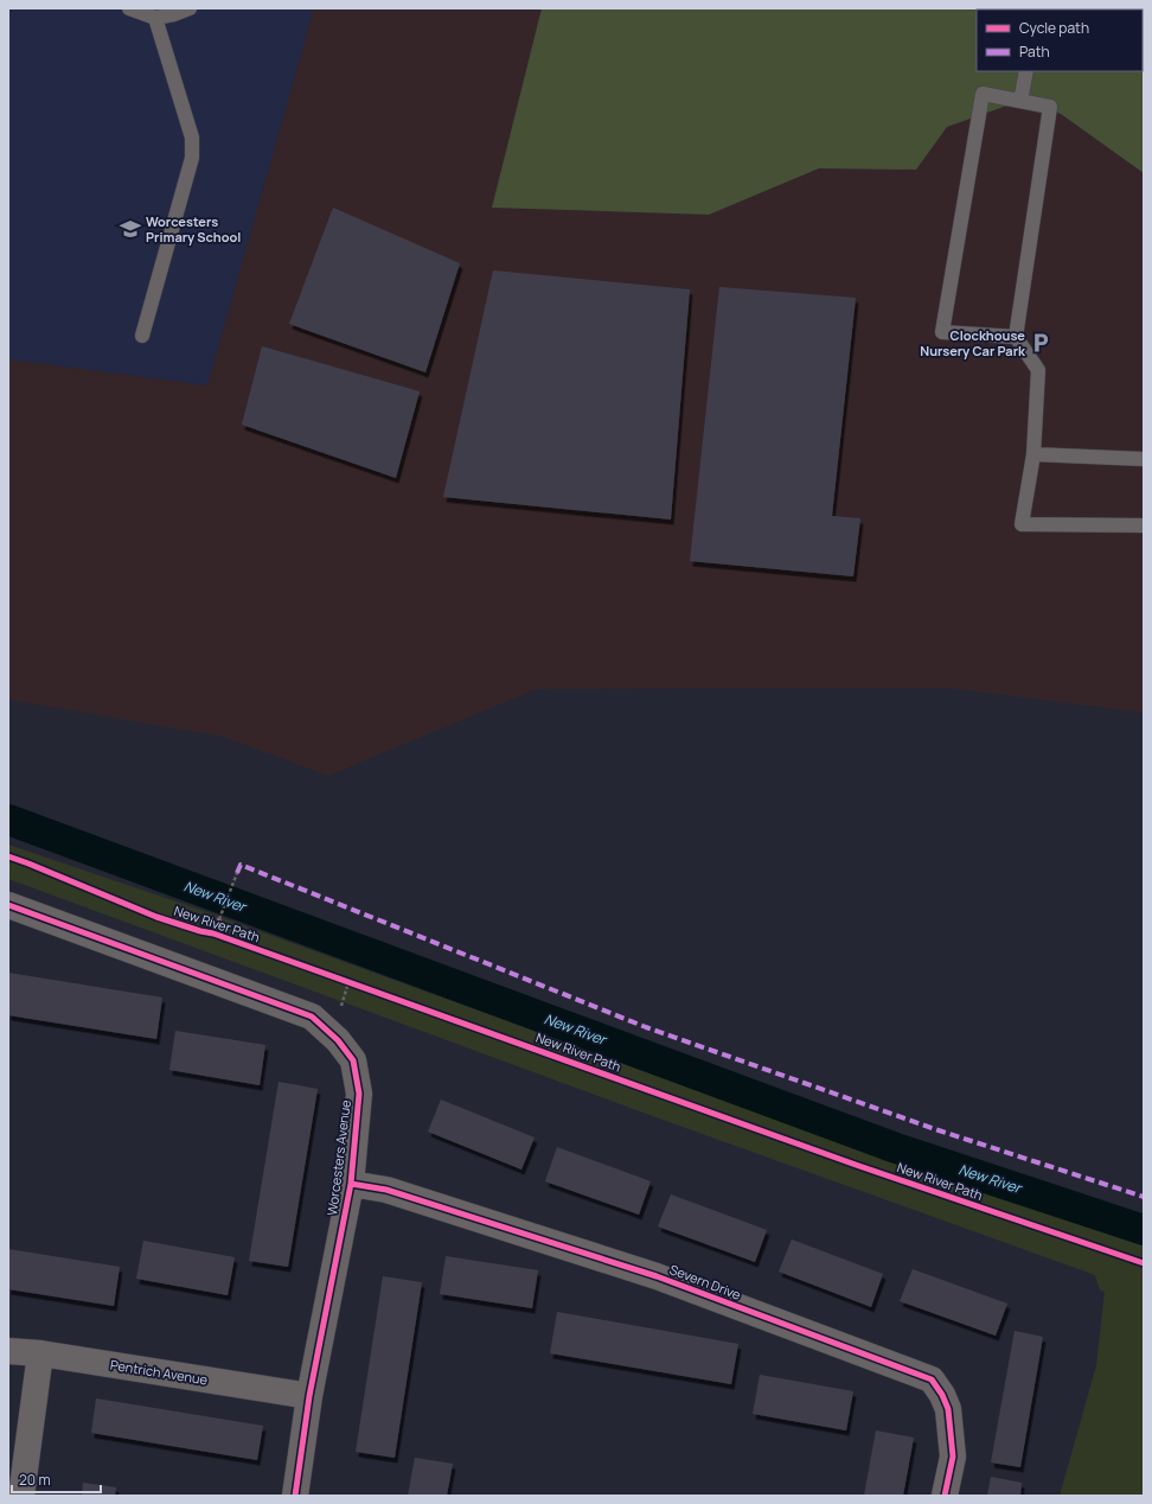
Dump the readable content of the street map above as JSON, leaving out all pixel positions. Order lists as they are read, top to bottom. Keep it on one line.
{"streets":{"street":["Worcesters Avenue","Severn Drive","Pentrich Avenue"],"cycle path":["New River Path"]},"crossings":[["Worcesters Avenue","Severn Drive"],["Worcesters Avenue","Pentrich Avenue"]],"water":["New River"],"places":{"school or university":["Worcesters Primary School"],"parking":["Clockhouse Nursery Car Park"]},"legend":["Cycle path","Path"],"scale_bar":"20 m"}
